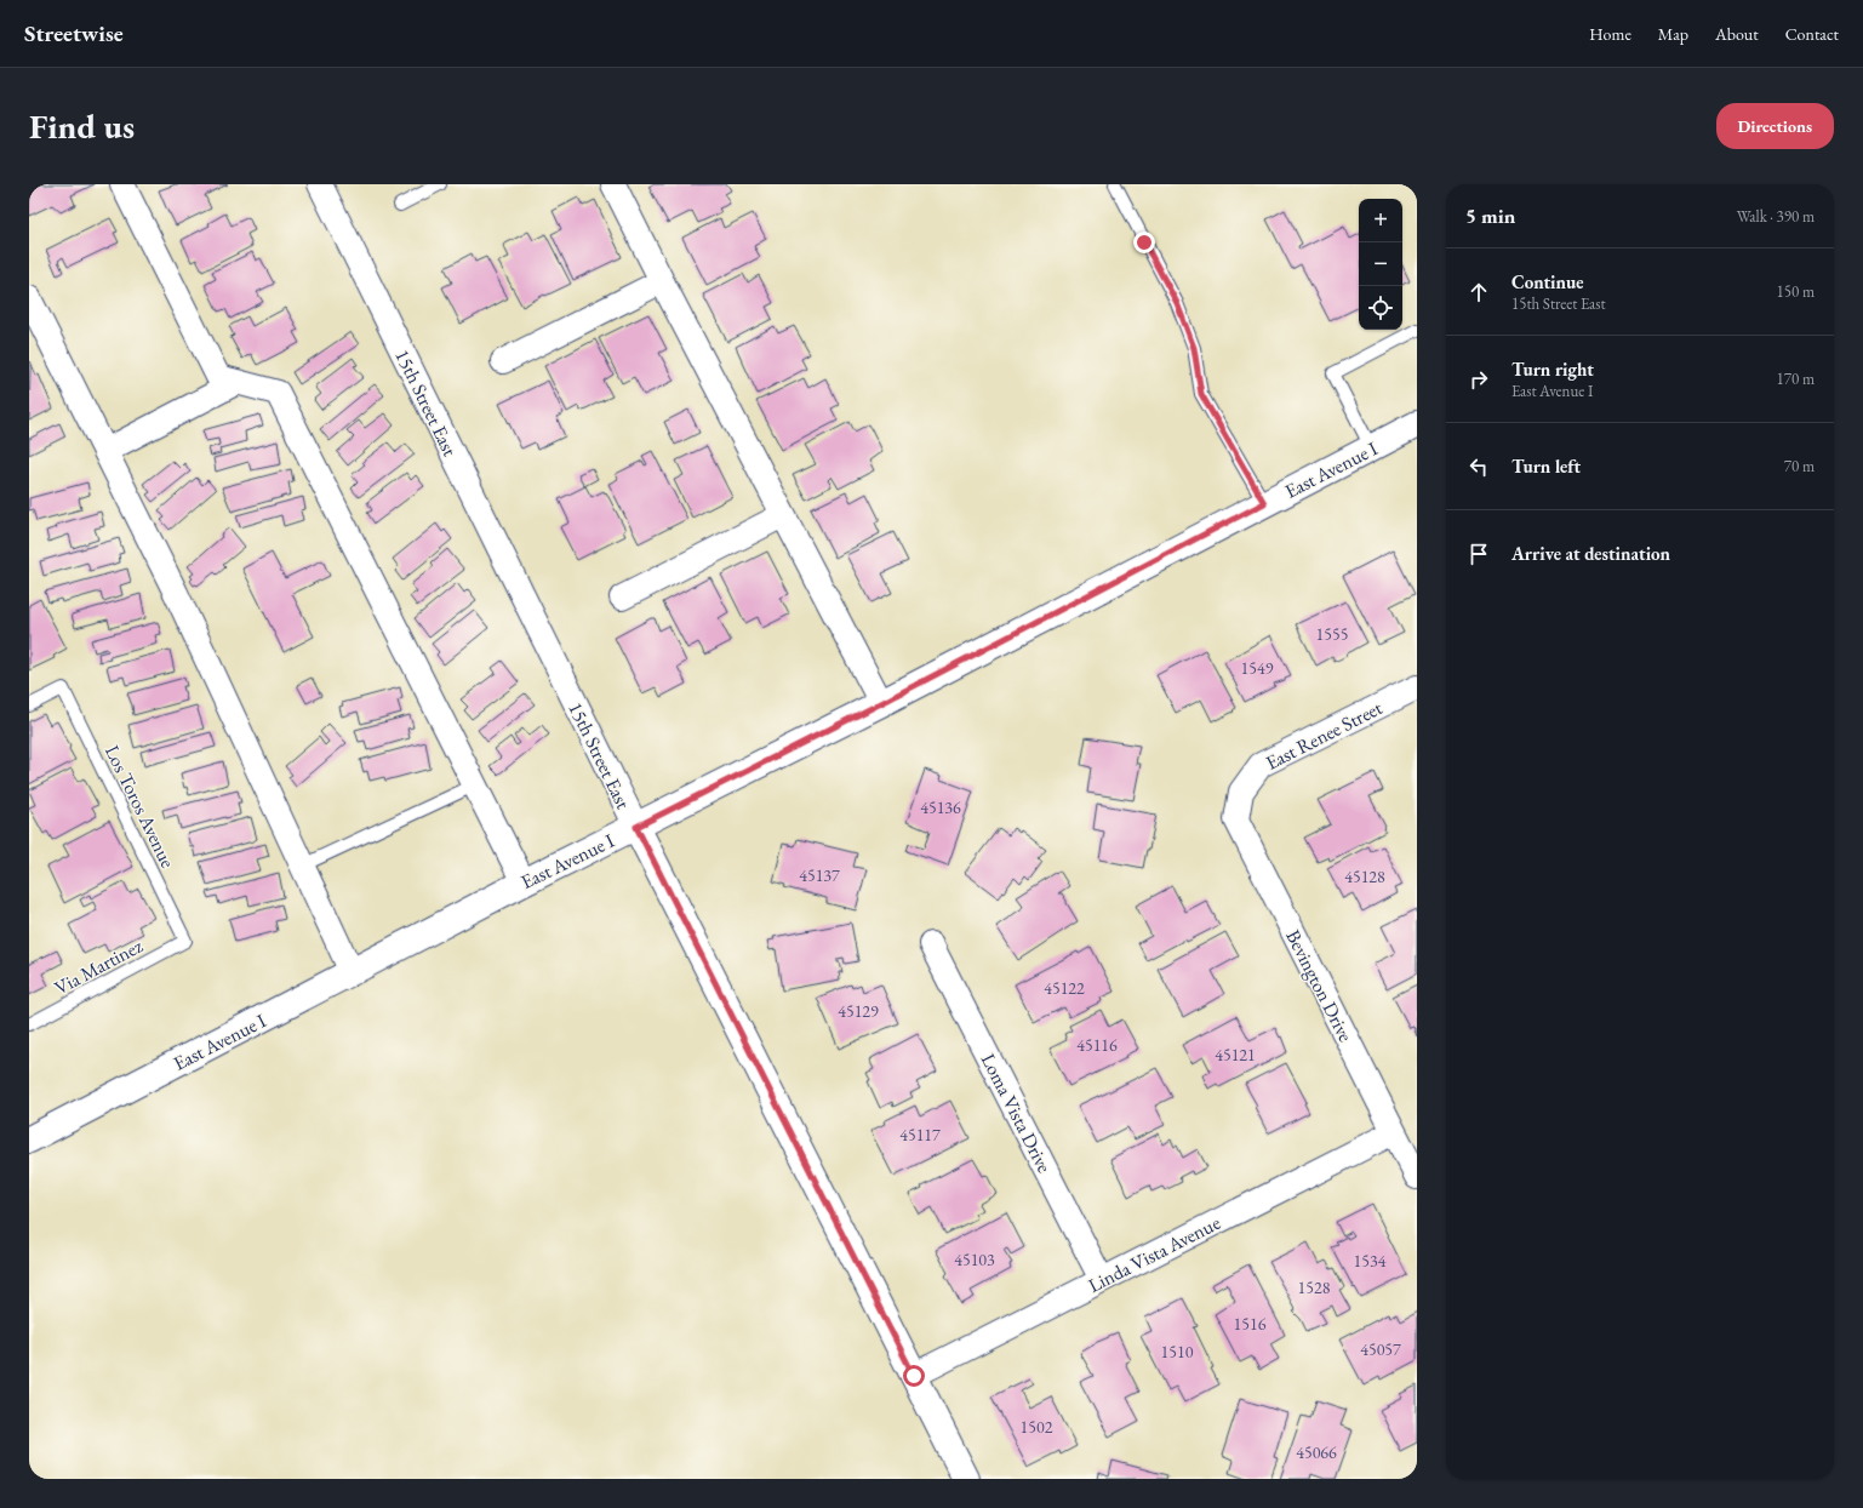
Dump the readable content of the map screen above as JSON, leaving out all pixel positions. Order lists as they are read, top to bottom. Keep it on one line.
{"streets":{"main road":["15th Street East","East Avenue I"],"street":["East Renee Street","Bevington Drive","Loma Vista Drive","Linda Vista Avenue"],"lane":["Los Toros Avenue","Via Martinez"]},"crossings":[["15th Street East","East Avenue I"],["15th Street East","Linda Vista Avenue"],["East Renee Street","Bevington Drive"],["Los Toros Avenue","Via Martinez"],["Bevington Drive","Linda Vista Avenue"],["Loma Vista Drive","Linda Vista Avenue"]],"house_numbers":["1555","1549","45136","45137","45128","45122","45129","45116","45121","45117","45103","1534","1528","1516","45057","1510","1502","45066"],"page":{"header":"Streetwise","nav":["Home","Map","About","Contact"],"buttons":"Directions","title":"Find us","heading":["5 min","Walk · 390 m"],"map_buttons":["+","−"],"list":[["Continue","15th Street East","150 m"],["Turn right","East Avenue I","170 m"],["Turn left","70 m"],"Arrive at destination"]}}
